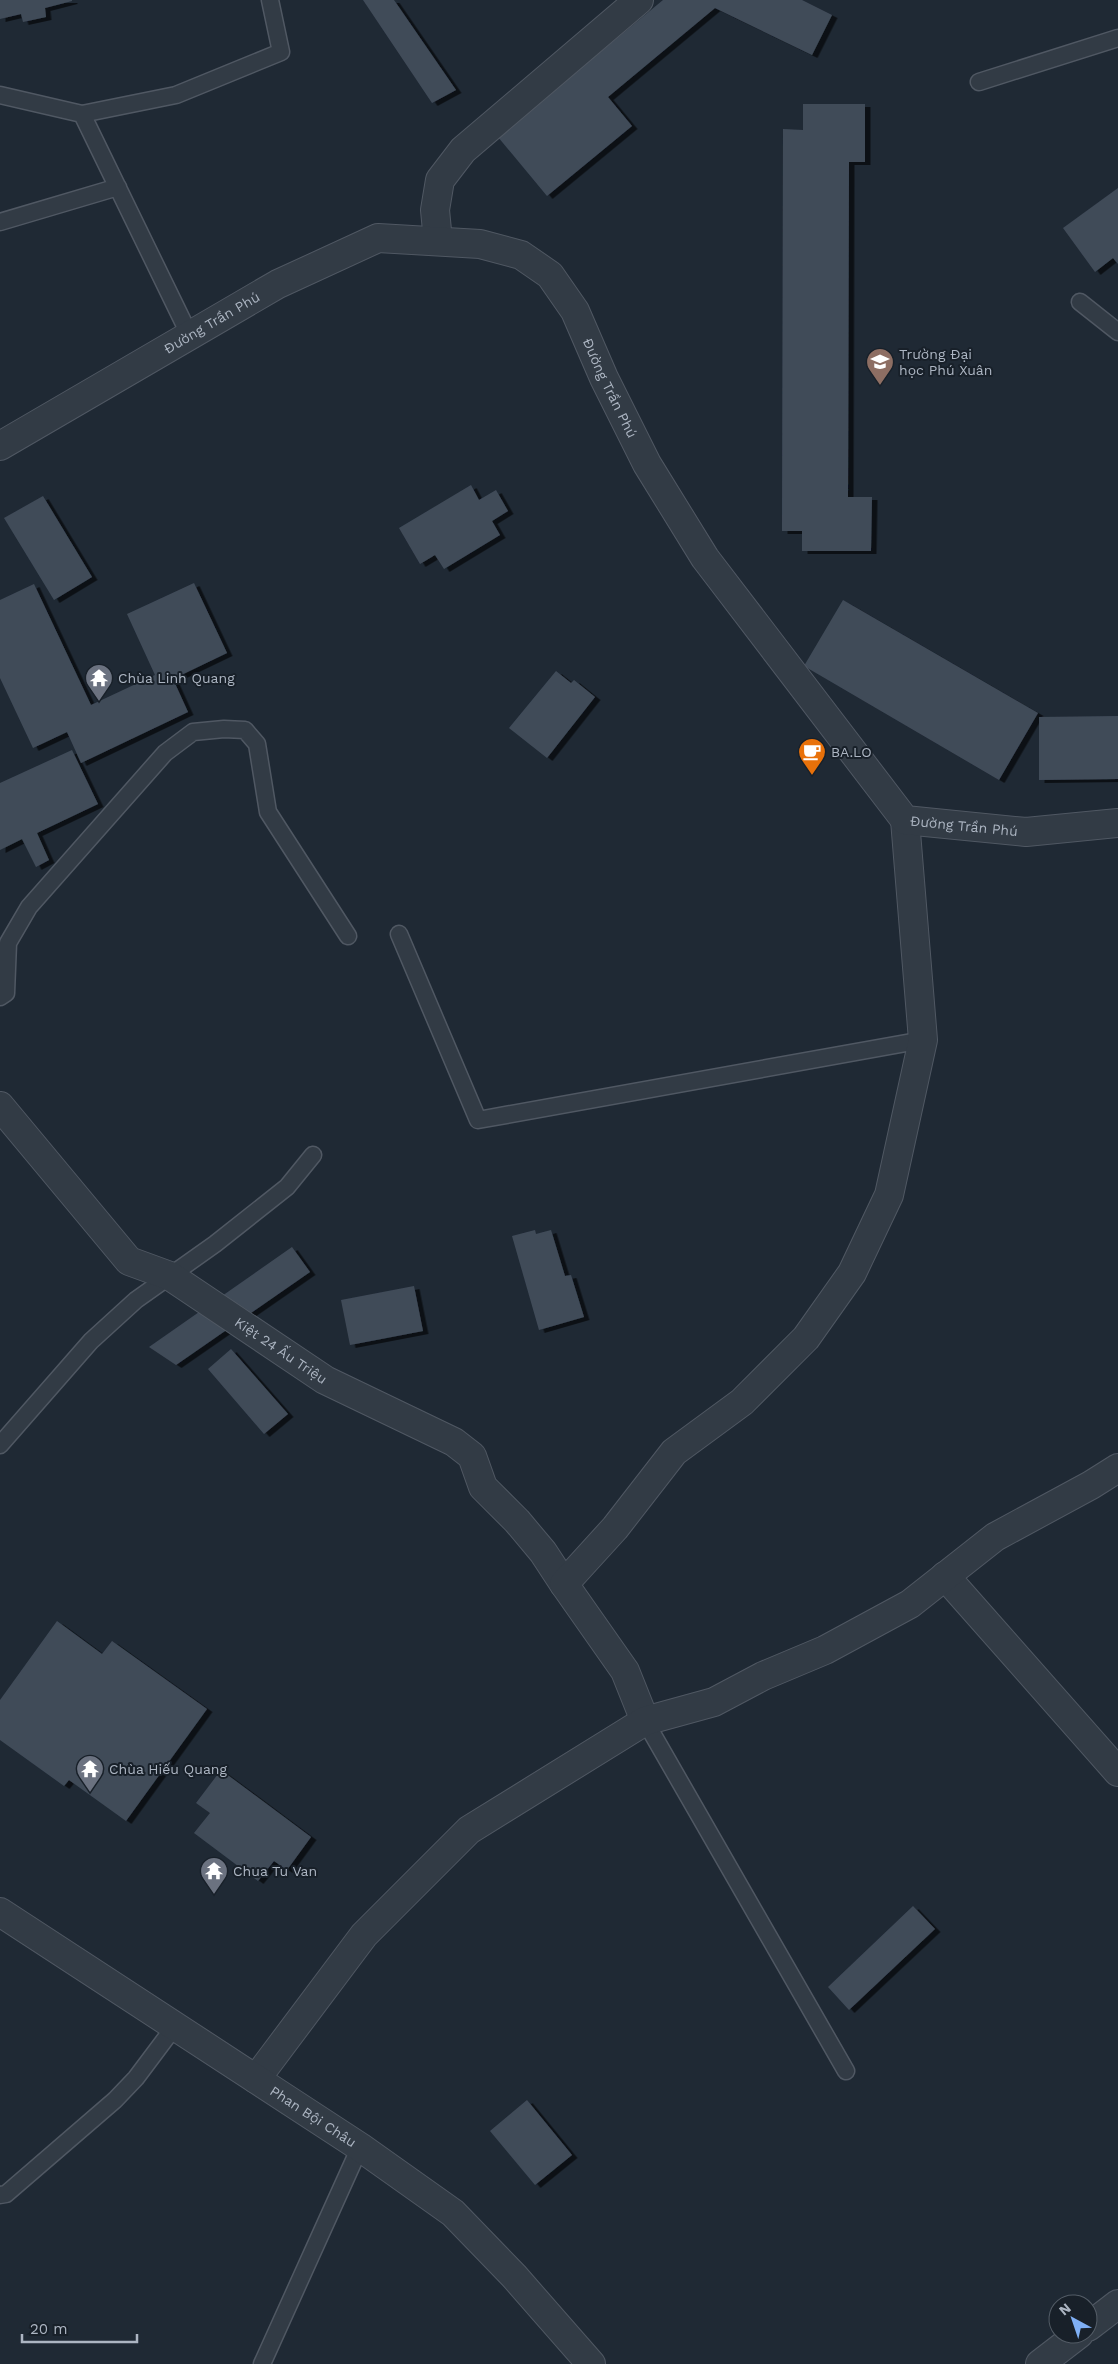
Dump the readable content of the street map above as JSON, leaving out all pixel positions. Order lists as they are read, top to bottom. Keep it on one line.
{"streets":{"street":["Đường Trần Phú","Kiệt 24 Ấu Triệu","Phan Bội Châu"]},"places":{"school or university":["Trường Đại học Phú Xuân"],"temple":["Chùa Linh Quang","Chùa Hiếu Quang","Chua Tu Van"],"cafe":["BA.LO"]},"scale_bar":"20 m","north":"top left"}
